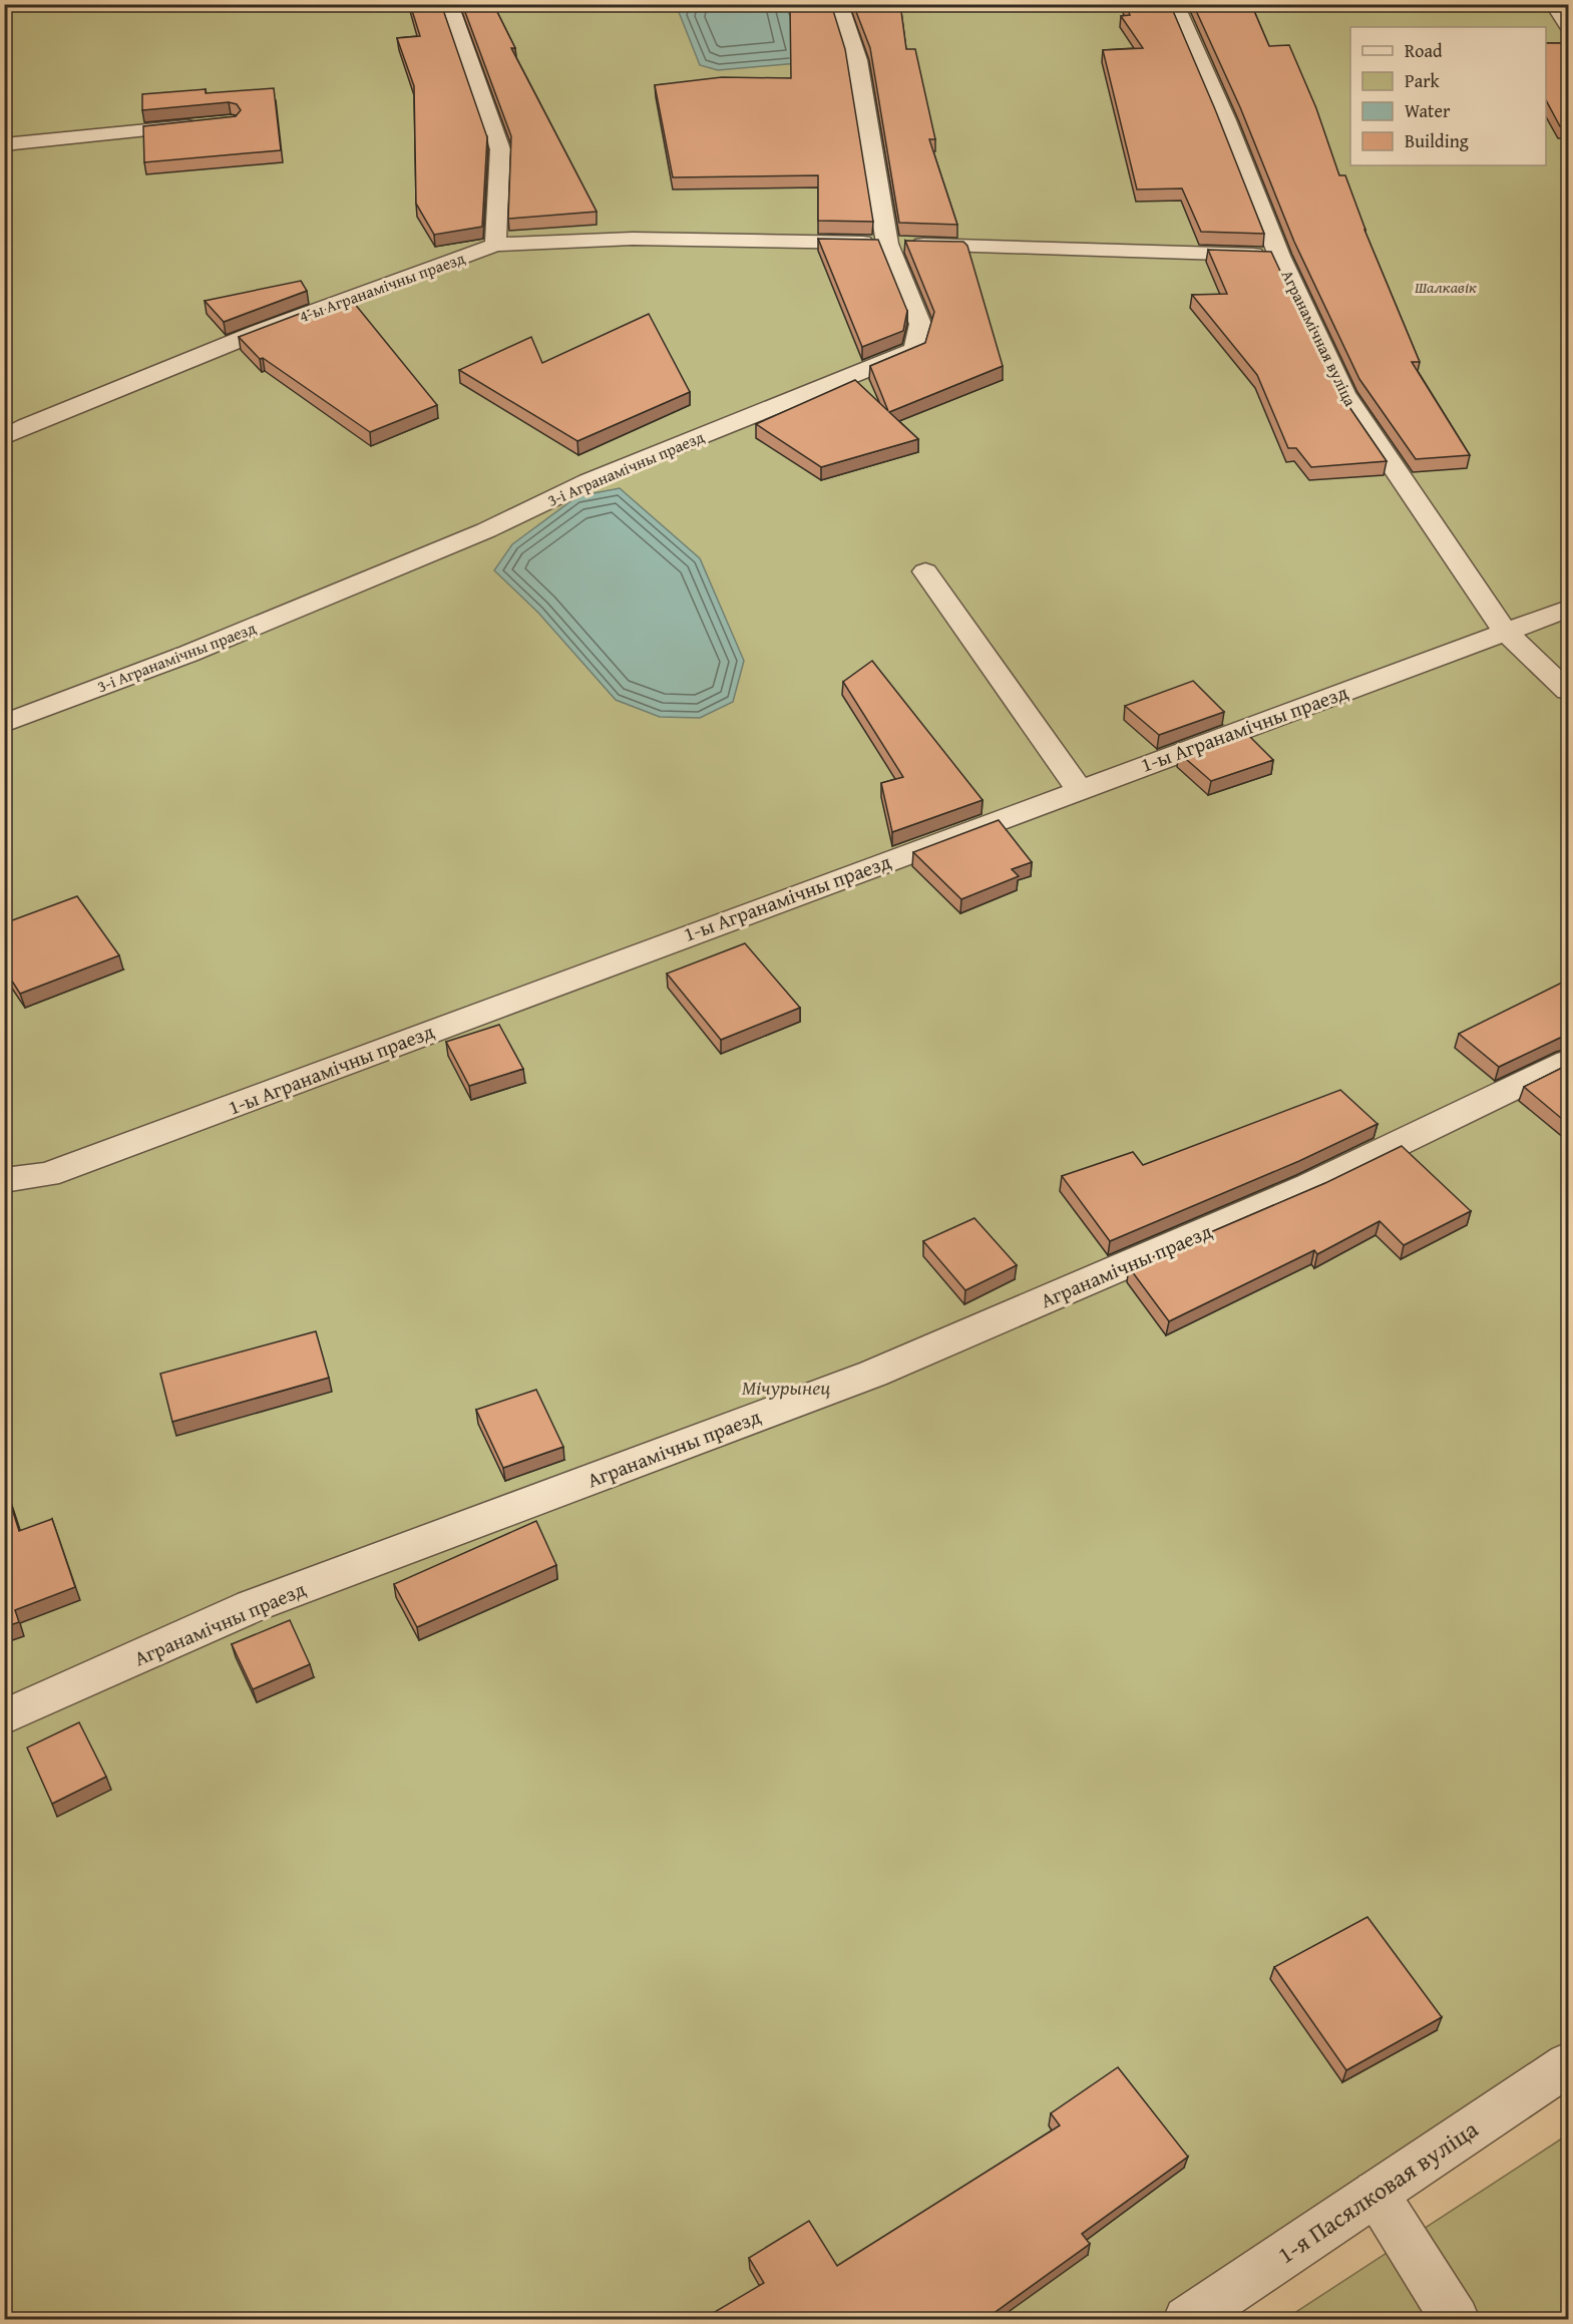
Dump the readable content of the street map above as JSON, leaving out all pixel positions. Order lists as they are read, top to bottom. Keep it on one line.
{"streets":{"street":["4-ы Агранамічны праезд","Агранамічная вуліца","3-і Агранамічны праезд","1-ы Агранамічны праезд","Агранамічны праезд","1-я Пасялковая вуліца"]},"crossings":[["4-ы Агранамічны праезд","Агранамічная вуліца"],["4-ы Агранамічны праезд","3-і Агранамічны праезд"],["Агранамічная вуліца","1-ы Агранамічны праезд"]],"parks":["Шалкавік","Мічурынец"],"legend":["Road","Park","Water","Building"]}
